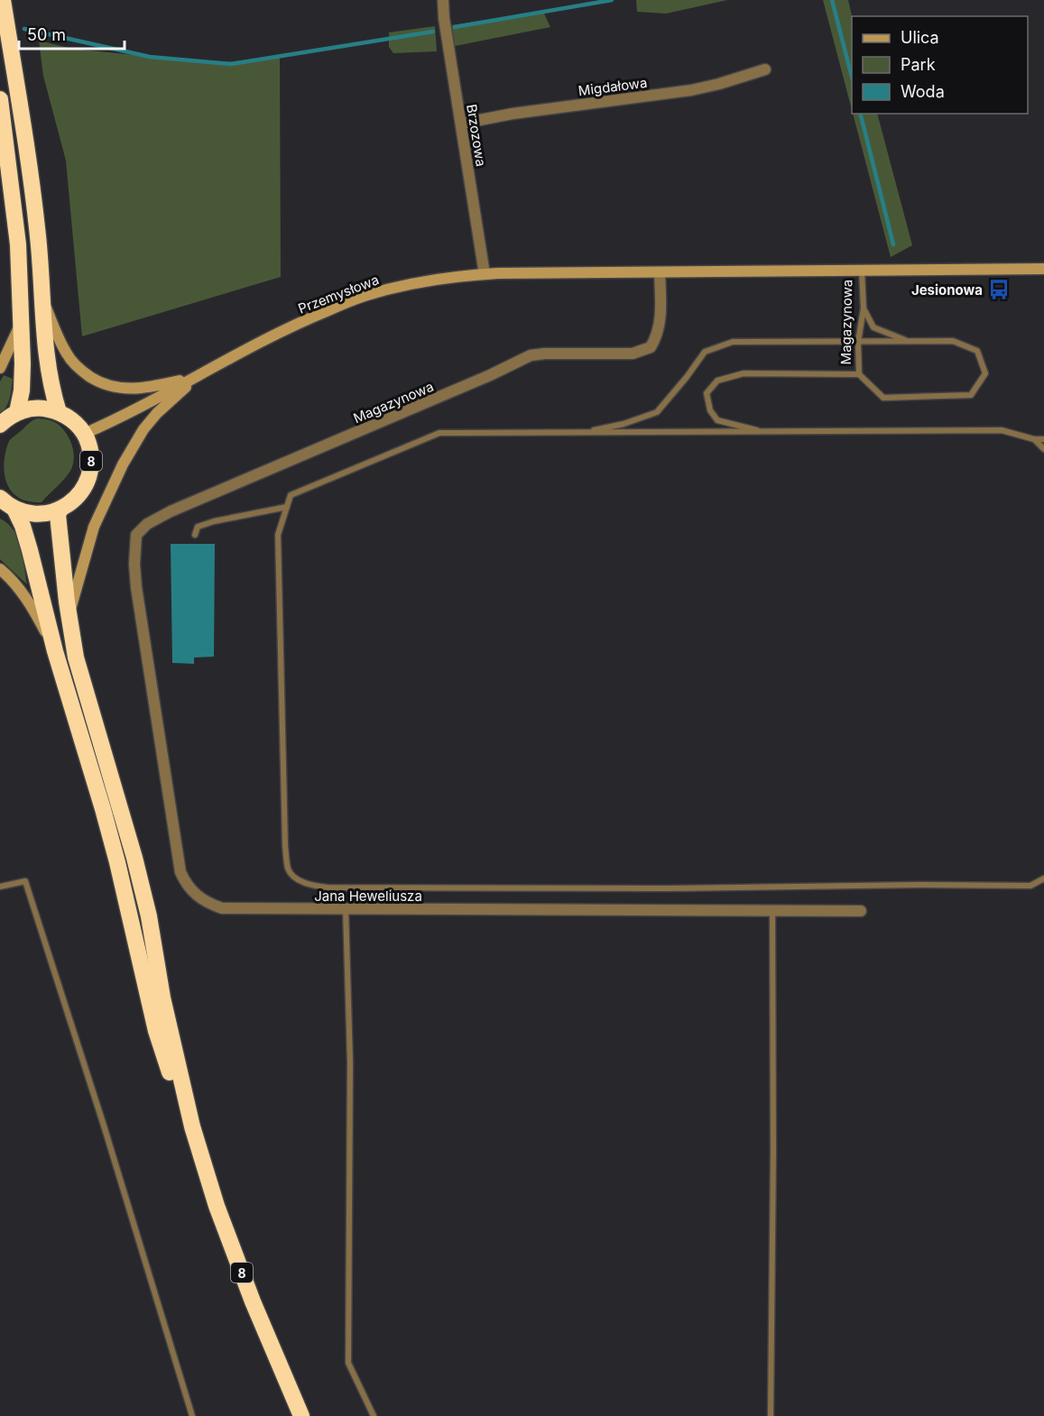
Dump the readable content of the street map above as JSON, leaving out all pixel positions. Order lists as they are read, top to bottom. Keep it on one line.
{"streets":{"highway":["8"],"street":["Migdałowa","Brzozowa","Przemysłowa","Magazynowa","Jana Heweliusza"]},"crossings":[["Migdałowa","Brzozowa"],["Brzozowa","Przemysłowa"],["Przemysłowa","Magazynowa"],["Przemysłowa","8"],["Magazynowa","Jana Heweliusza"]],"places":{"bus stop":["Jesionowa"]},"legend":["Ulica","Park","Woda"],"scale_bar":"50 m"}
